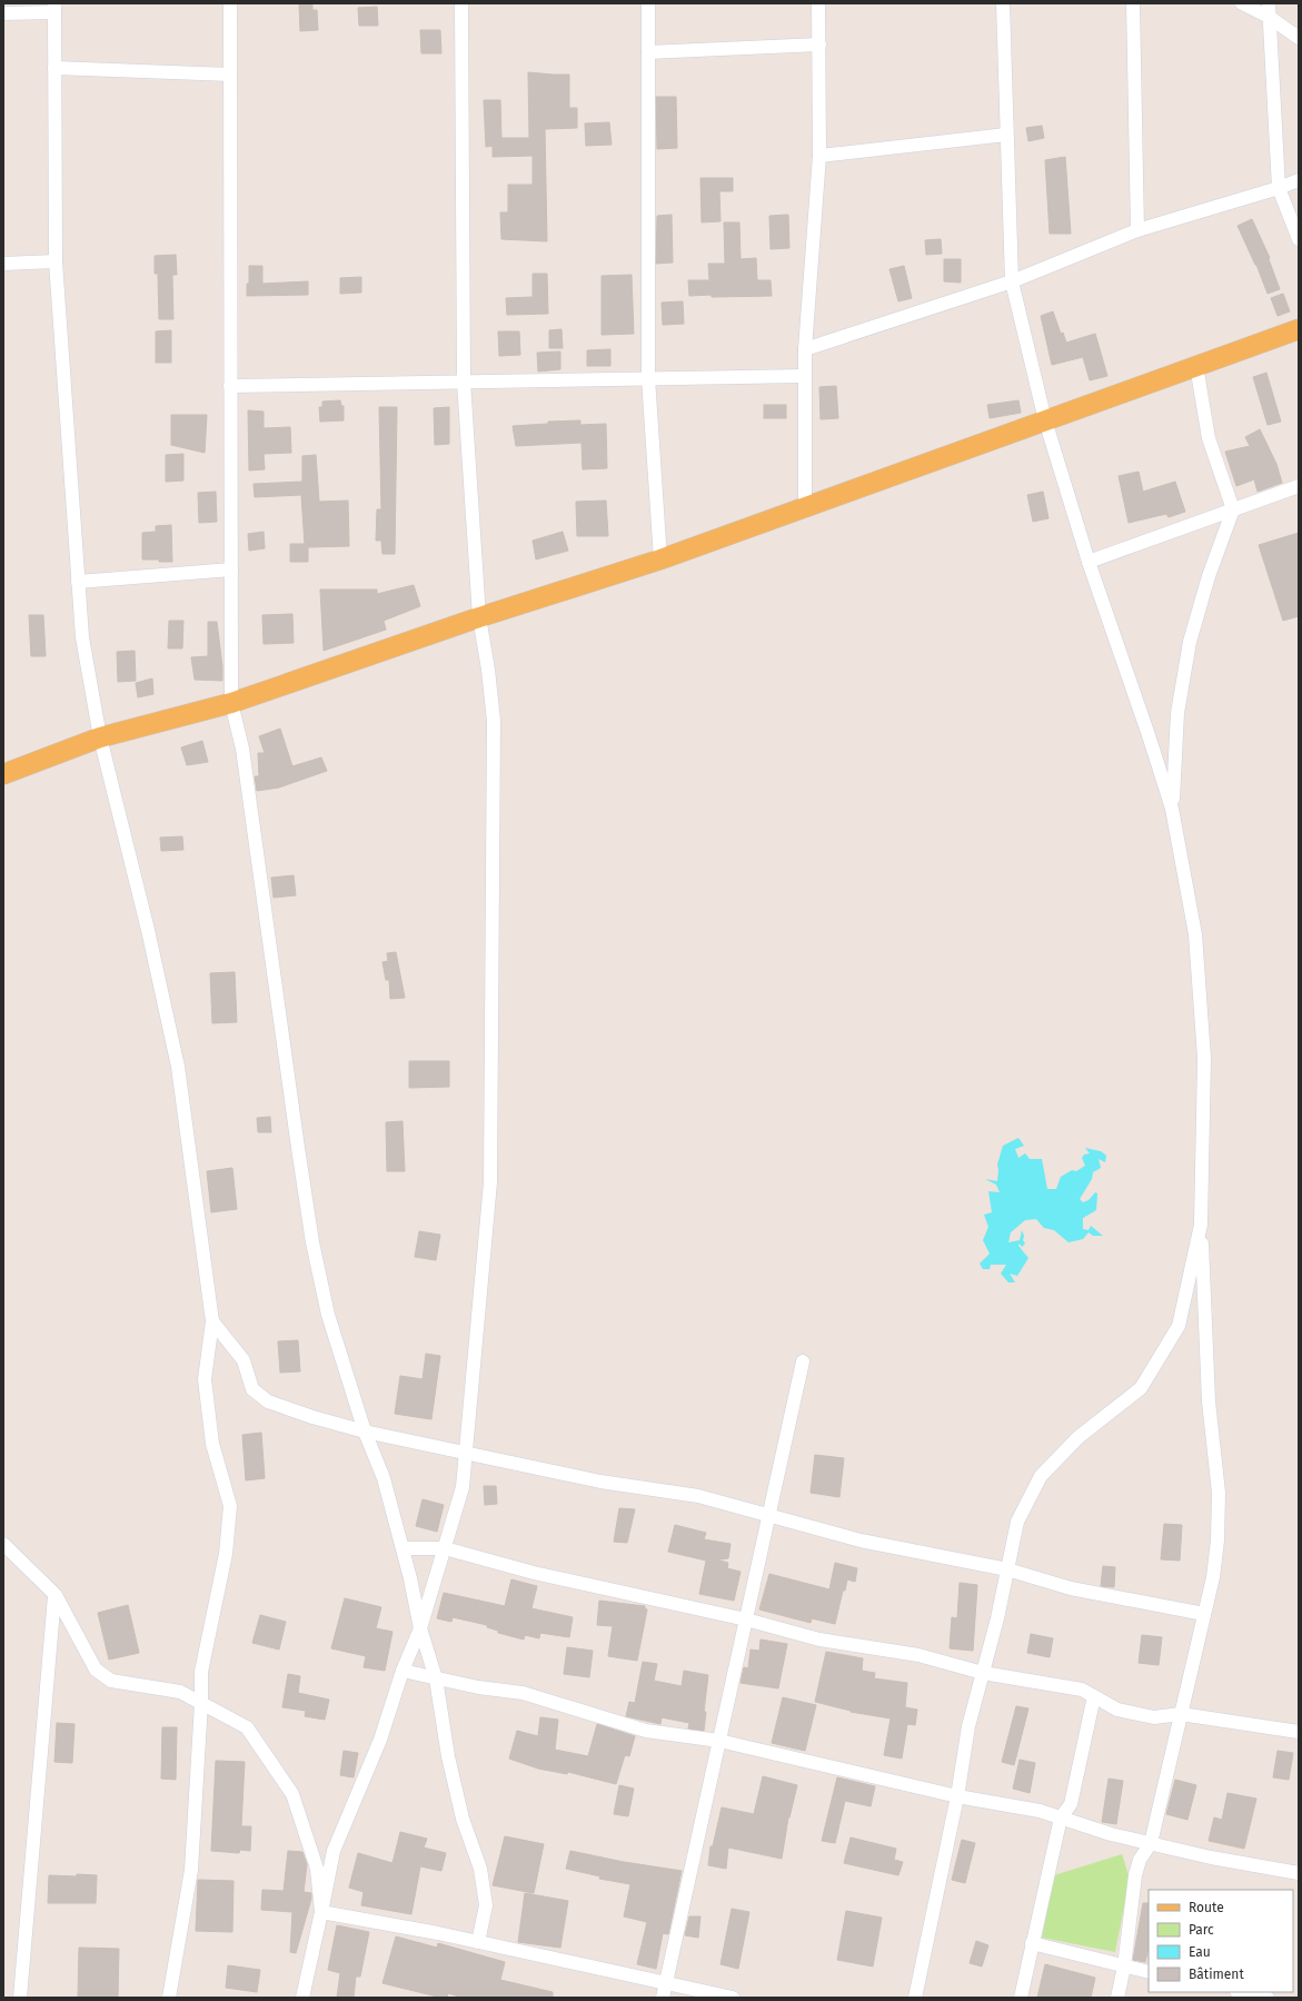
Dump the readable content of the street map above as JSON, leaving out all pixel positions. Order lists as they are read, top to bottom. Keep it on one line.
{"legend":["Route","Parc","Eau","Bâtiment"]}
